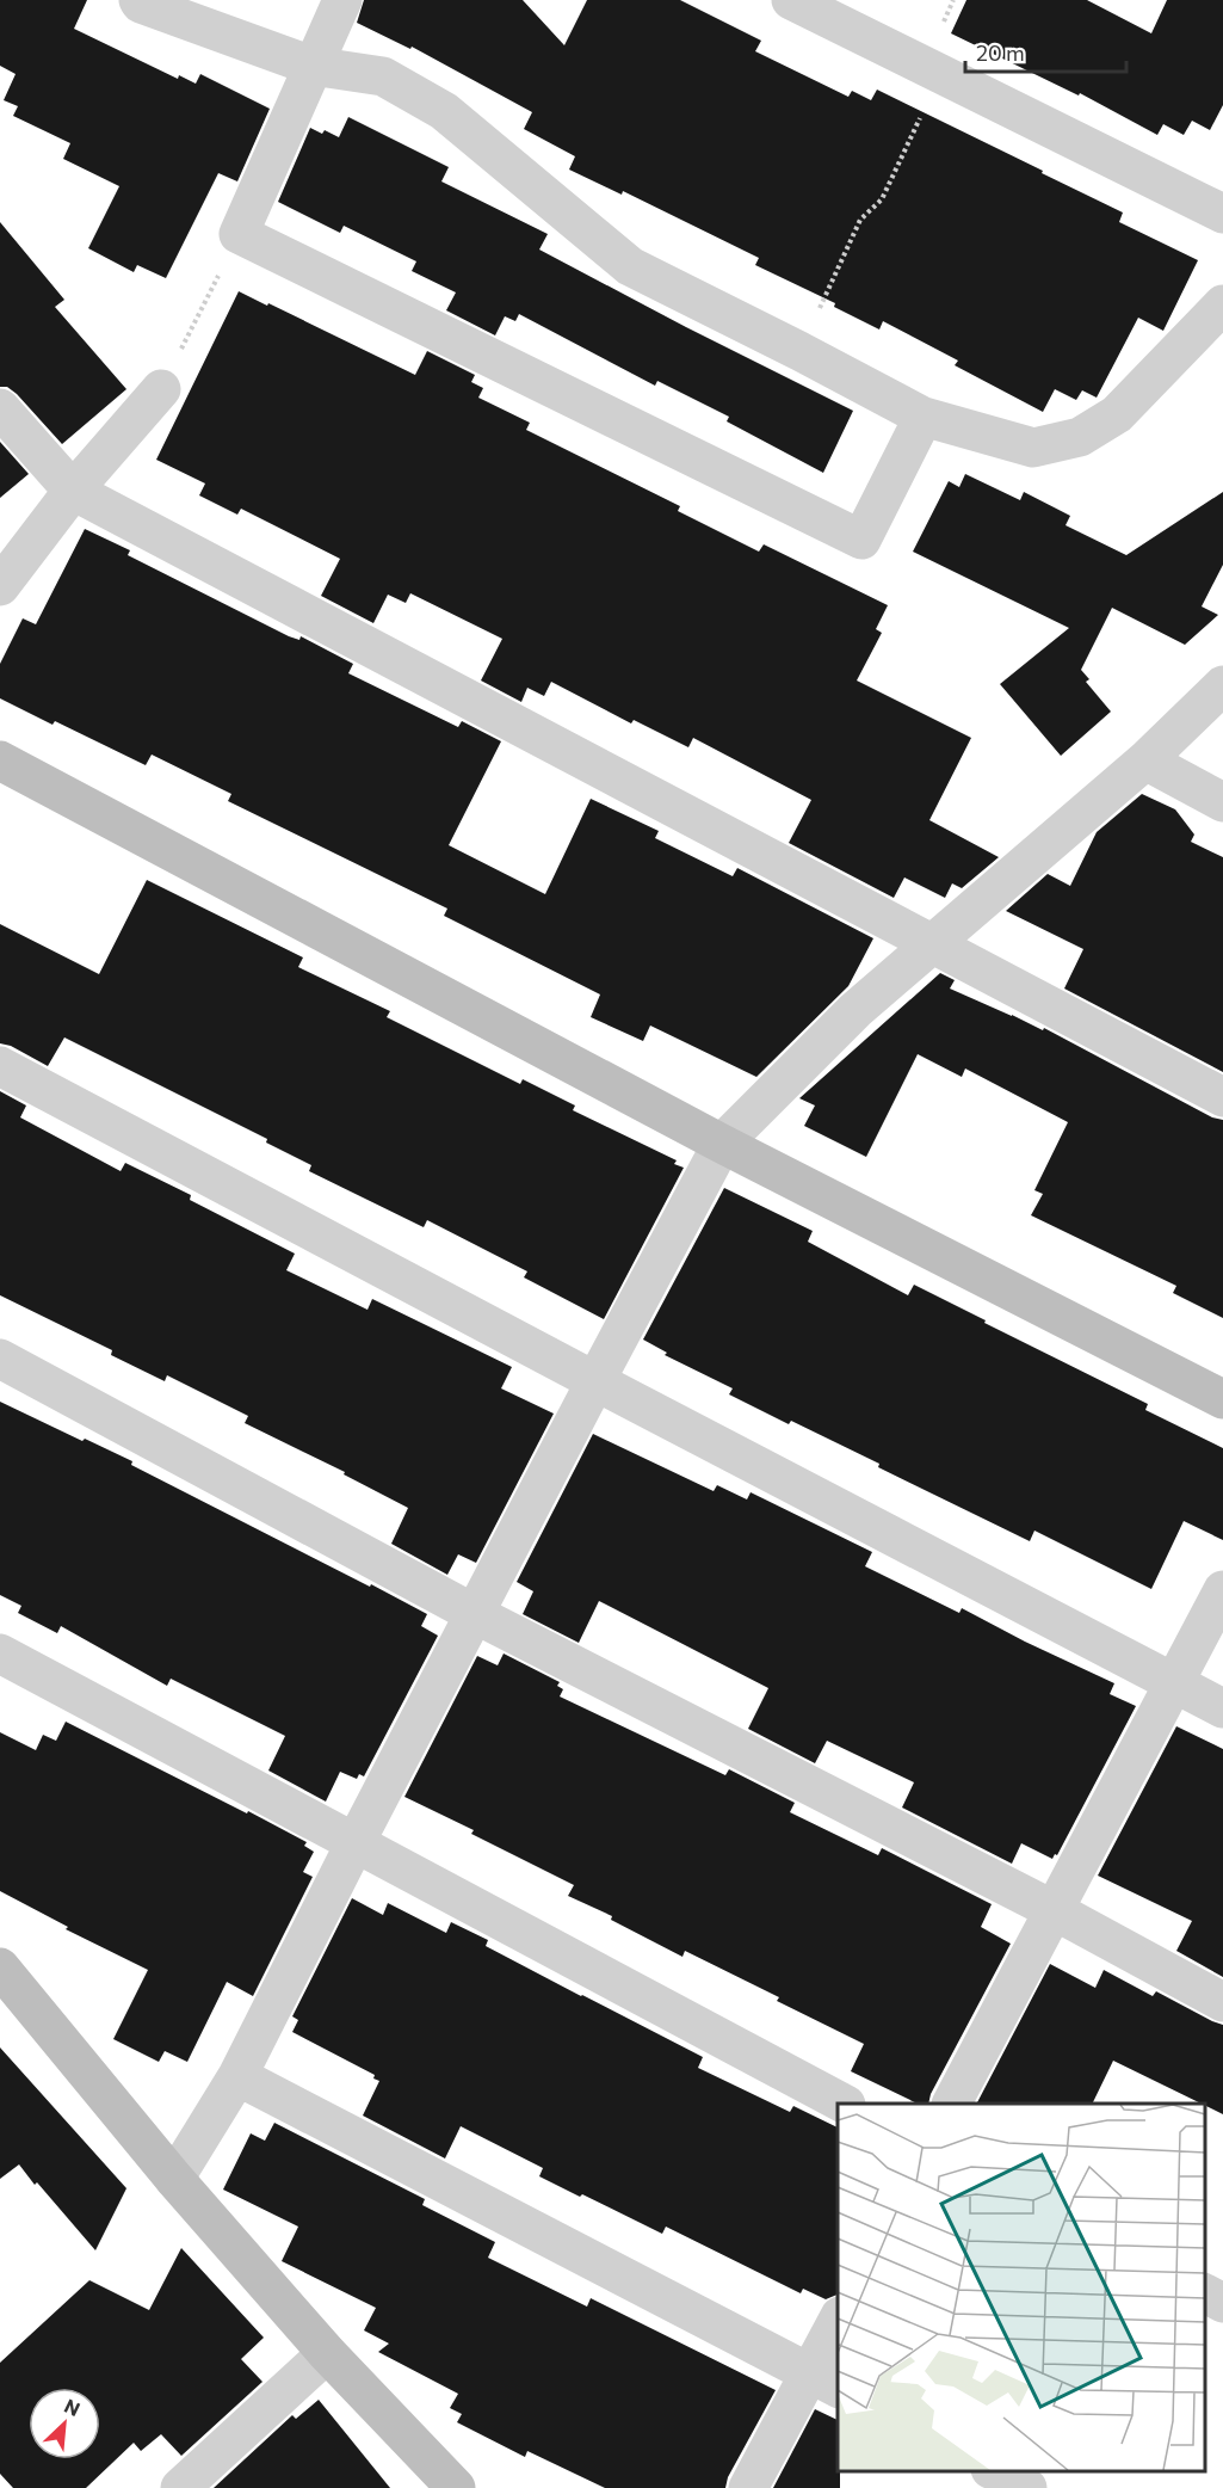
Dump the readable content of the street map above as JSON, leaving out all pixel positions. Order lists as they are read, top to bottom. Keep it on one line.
{"scale_bar":"20 m","north":"top right"}
